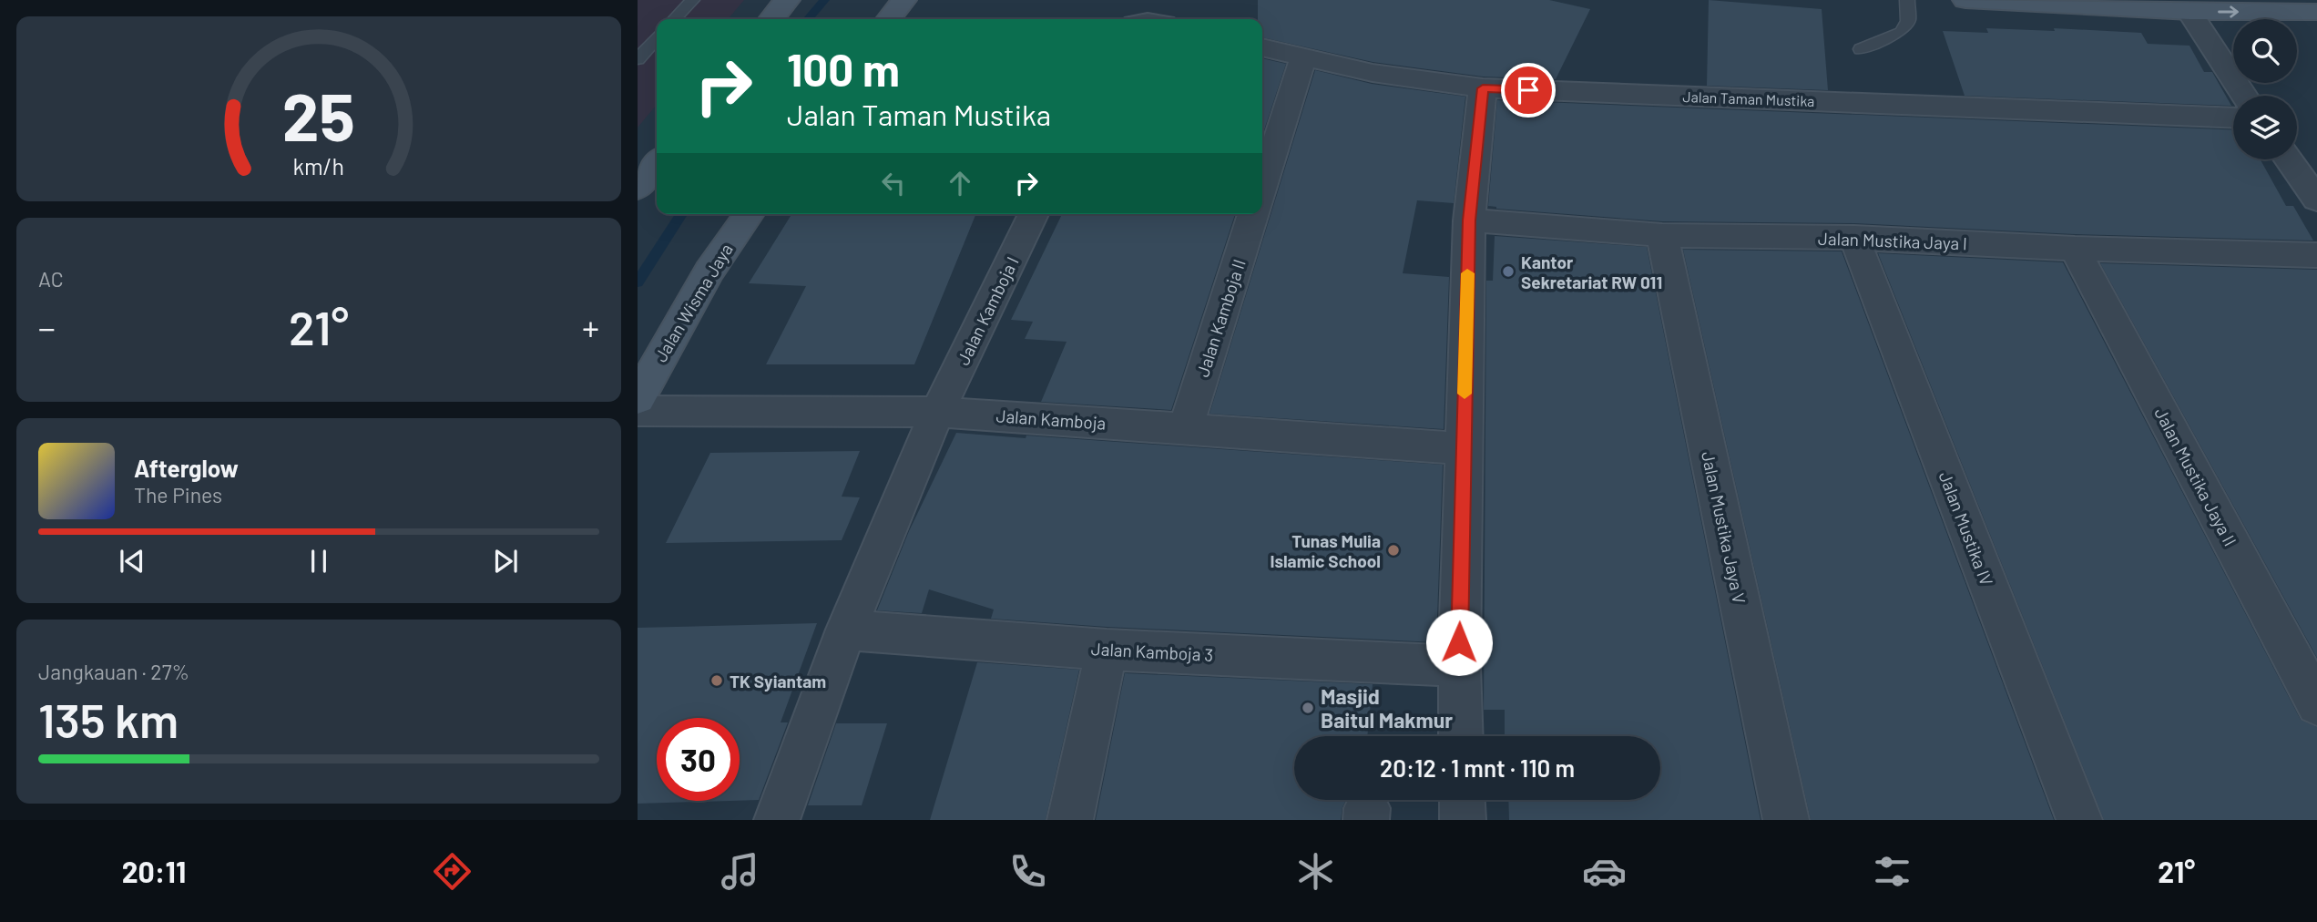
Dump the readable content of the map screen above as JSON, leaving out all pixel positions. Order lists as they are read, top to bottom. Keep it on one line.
{"streets":{"street":["Jalan Taman Mustika","Jalan Mustika Jaya I","Jalan Wisma Jaya","Jalan Kamboja I","Jalan Kamboja II","Jalan Kamboja","Jalan Mustika Jaya II","Jalan Mustika Jaya V","Jalan Mustika IV","Jalan Kamboja 3"]},"crossings":[["Jalan Mustika Jaya I","Jalan Mustika Jaya II"],["Jalan Mustika Jaya I","Jalan Mustika Jaya V"],["Jalan Mustika Jaya I","Jalan Mustika IV"],["Jalan Kamboja I","Jalan Kamboja"],["Jalan Kamboja II","Jalan Kamboja"]],"places":["Kantor Sekretariat RW 011","Tunas Mulia Islamic School","TK Syiantam","Masjid Baitul Makmur"],"page":{"turn":["100 m","Jalan Taman Mustika"],"tile":["AC",["Jangkauan · 27%","135 km"]],"heat":["−","21°","+"],"song":["Afterglow","The Pines"],"limit":"30","trip":"20:12 · 1 mnt · 110 m","tabs":["20:11","21°"],"gauge":["25","km/h"]}}
